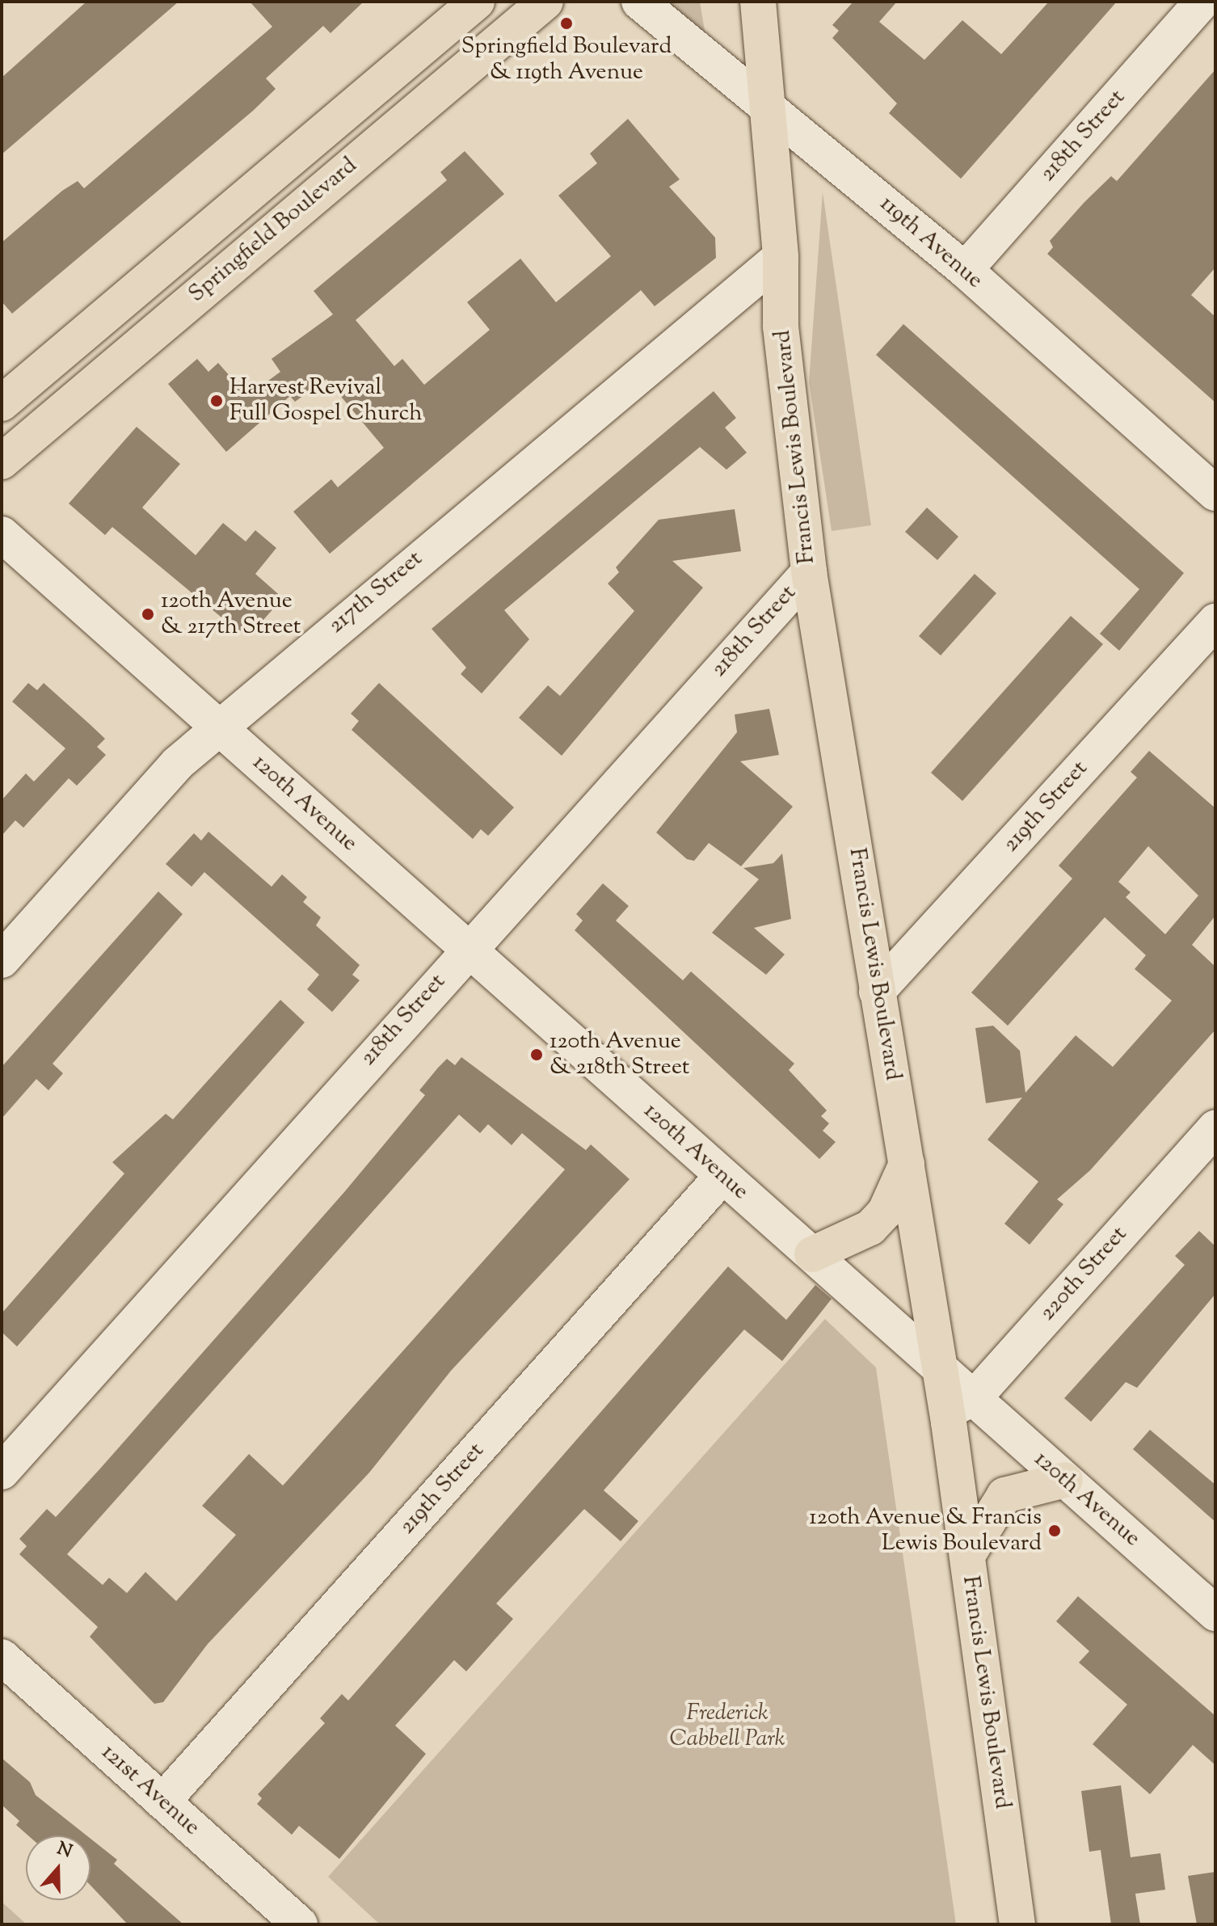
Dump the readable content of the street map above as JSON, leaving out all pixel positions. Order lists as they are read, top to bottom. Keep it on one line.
{"streets":{"main road":["Springfield Boulevard","Francis Lewis Boulevard"],"street":["218th Street","119th Avenue","217th Street","120th Avenue","219th Street","220th Street","121st Avenue"]},"crossings":[["218th Street","119th Avenue"],["218th Street","Francis Lewis Boulevard"],["218th Street","120th Avenue"],["119th Avenue","Francis Lewis Boulevard"],["Francis Lewis Boulevard","217th Street"],["Francis Lewis Boulevard","120th Avenue"],["Francis Lewis Boulevard","219th Street"],["Francis Lewis Boulevard","220th Street"],["217th Street","120th Avenue"],["120th Avenue","219th Street"],["120th Avenue","220th Street"],["219th Street","121st Avenue"]],"parks":["Frederick Cabbell Park"],"places":["Springfield Boulevard & 119th Avenue","Harvest Revival Full Gospel Church","120th Avenue & 217th Street","120th Avenue & 218th Street","120th Avenue & Francis Lewis Boulevard"],"north":"top"}
